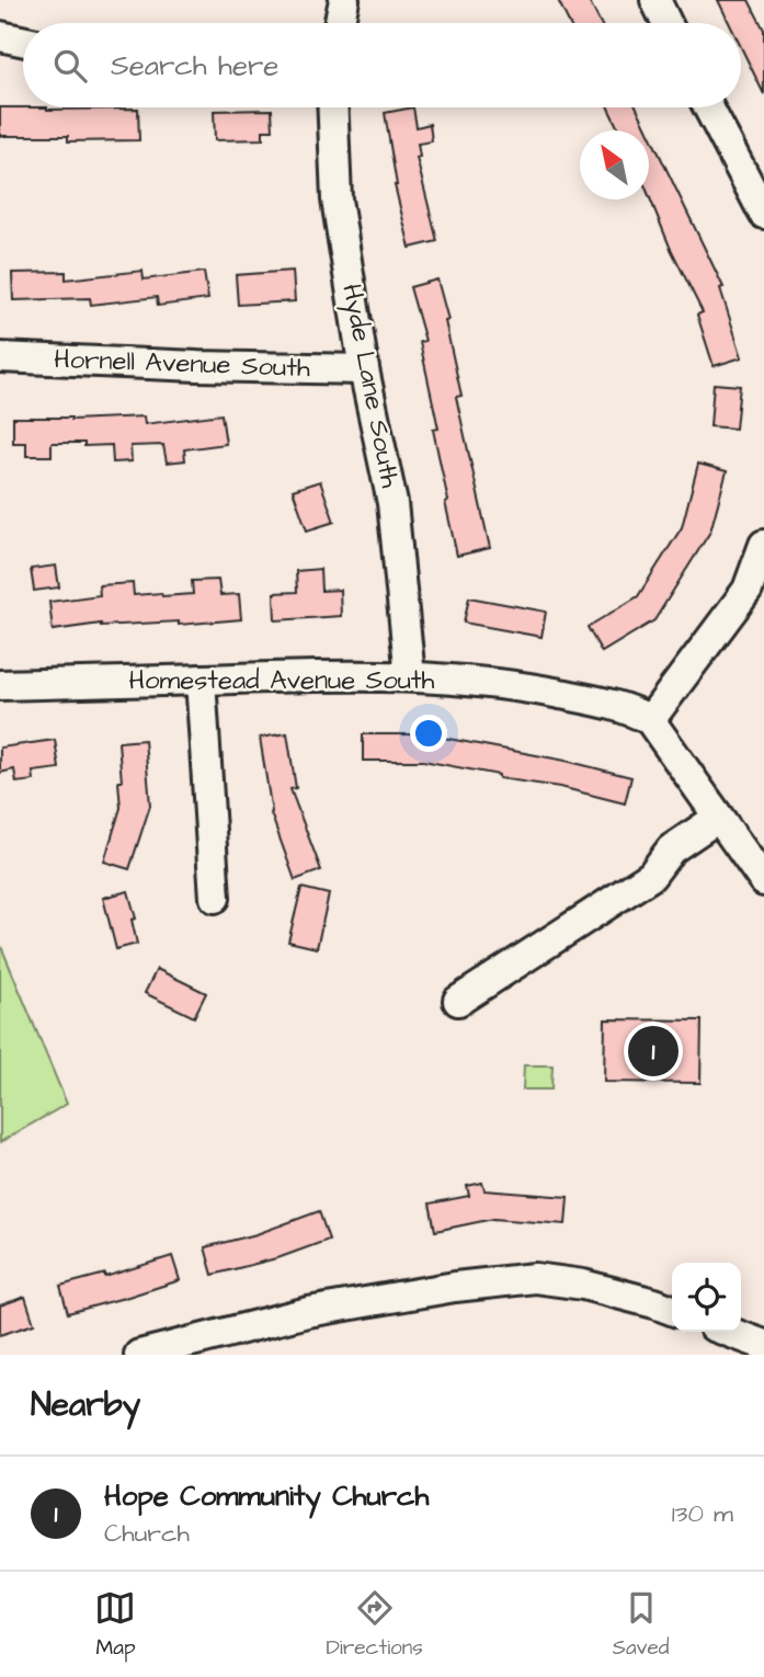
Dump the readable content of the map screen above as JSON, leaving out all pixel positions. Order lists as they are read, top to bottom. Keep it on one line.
{"streets":{"street":["Hornell Avenue South","Hyde Lane South","Homestead Avenue South"]},"crossings":[["Hornell Avenue South","Hyde Lane South"],["Hyde Lane South","Homestead Avenue South"]],"north":"top left","page":{"search":"Search here","pins":"1","heading":"Nearby","list":[{"mark":"1","name":"Hope Community Church","note":"Church","value":"130 m"}],"nav":["Map","Directions","Saved"]}}
